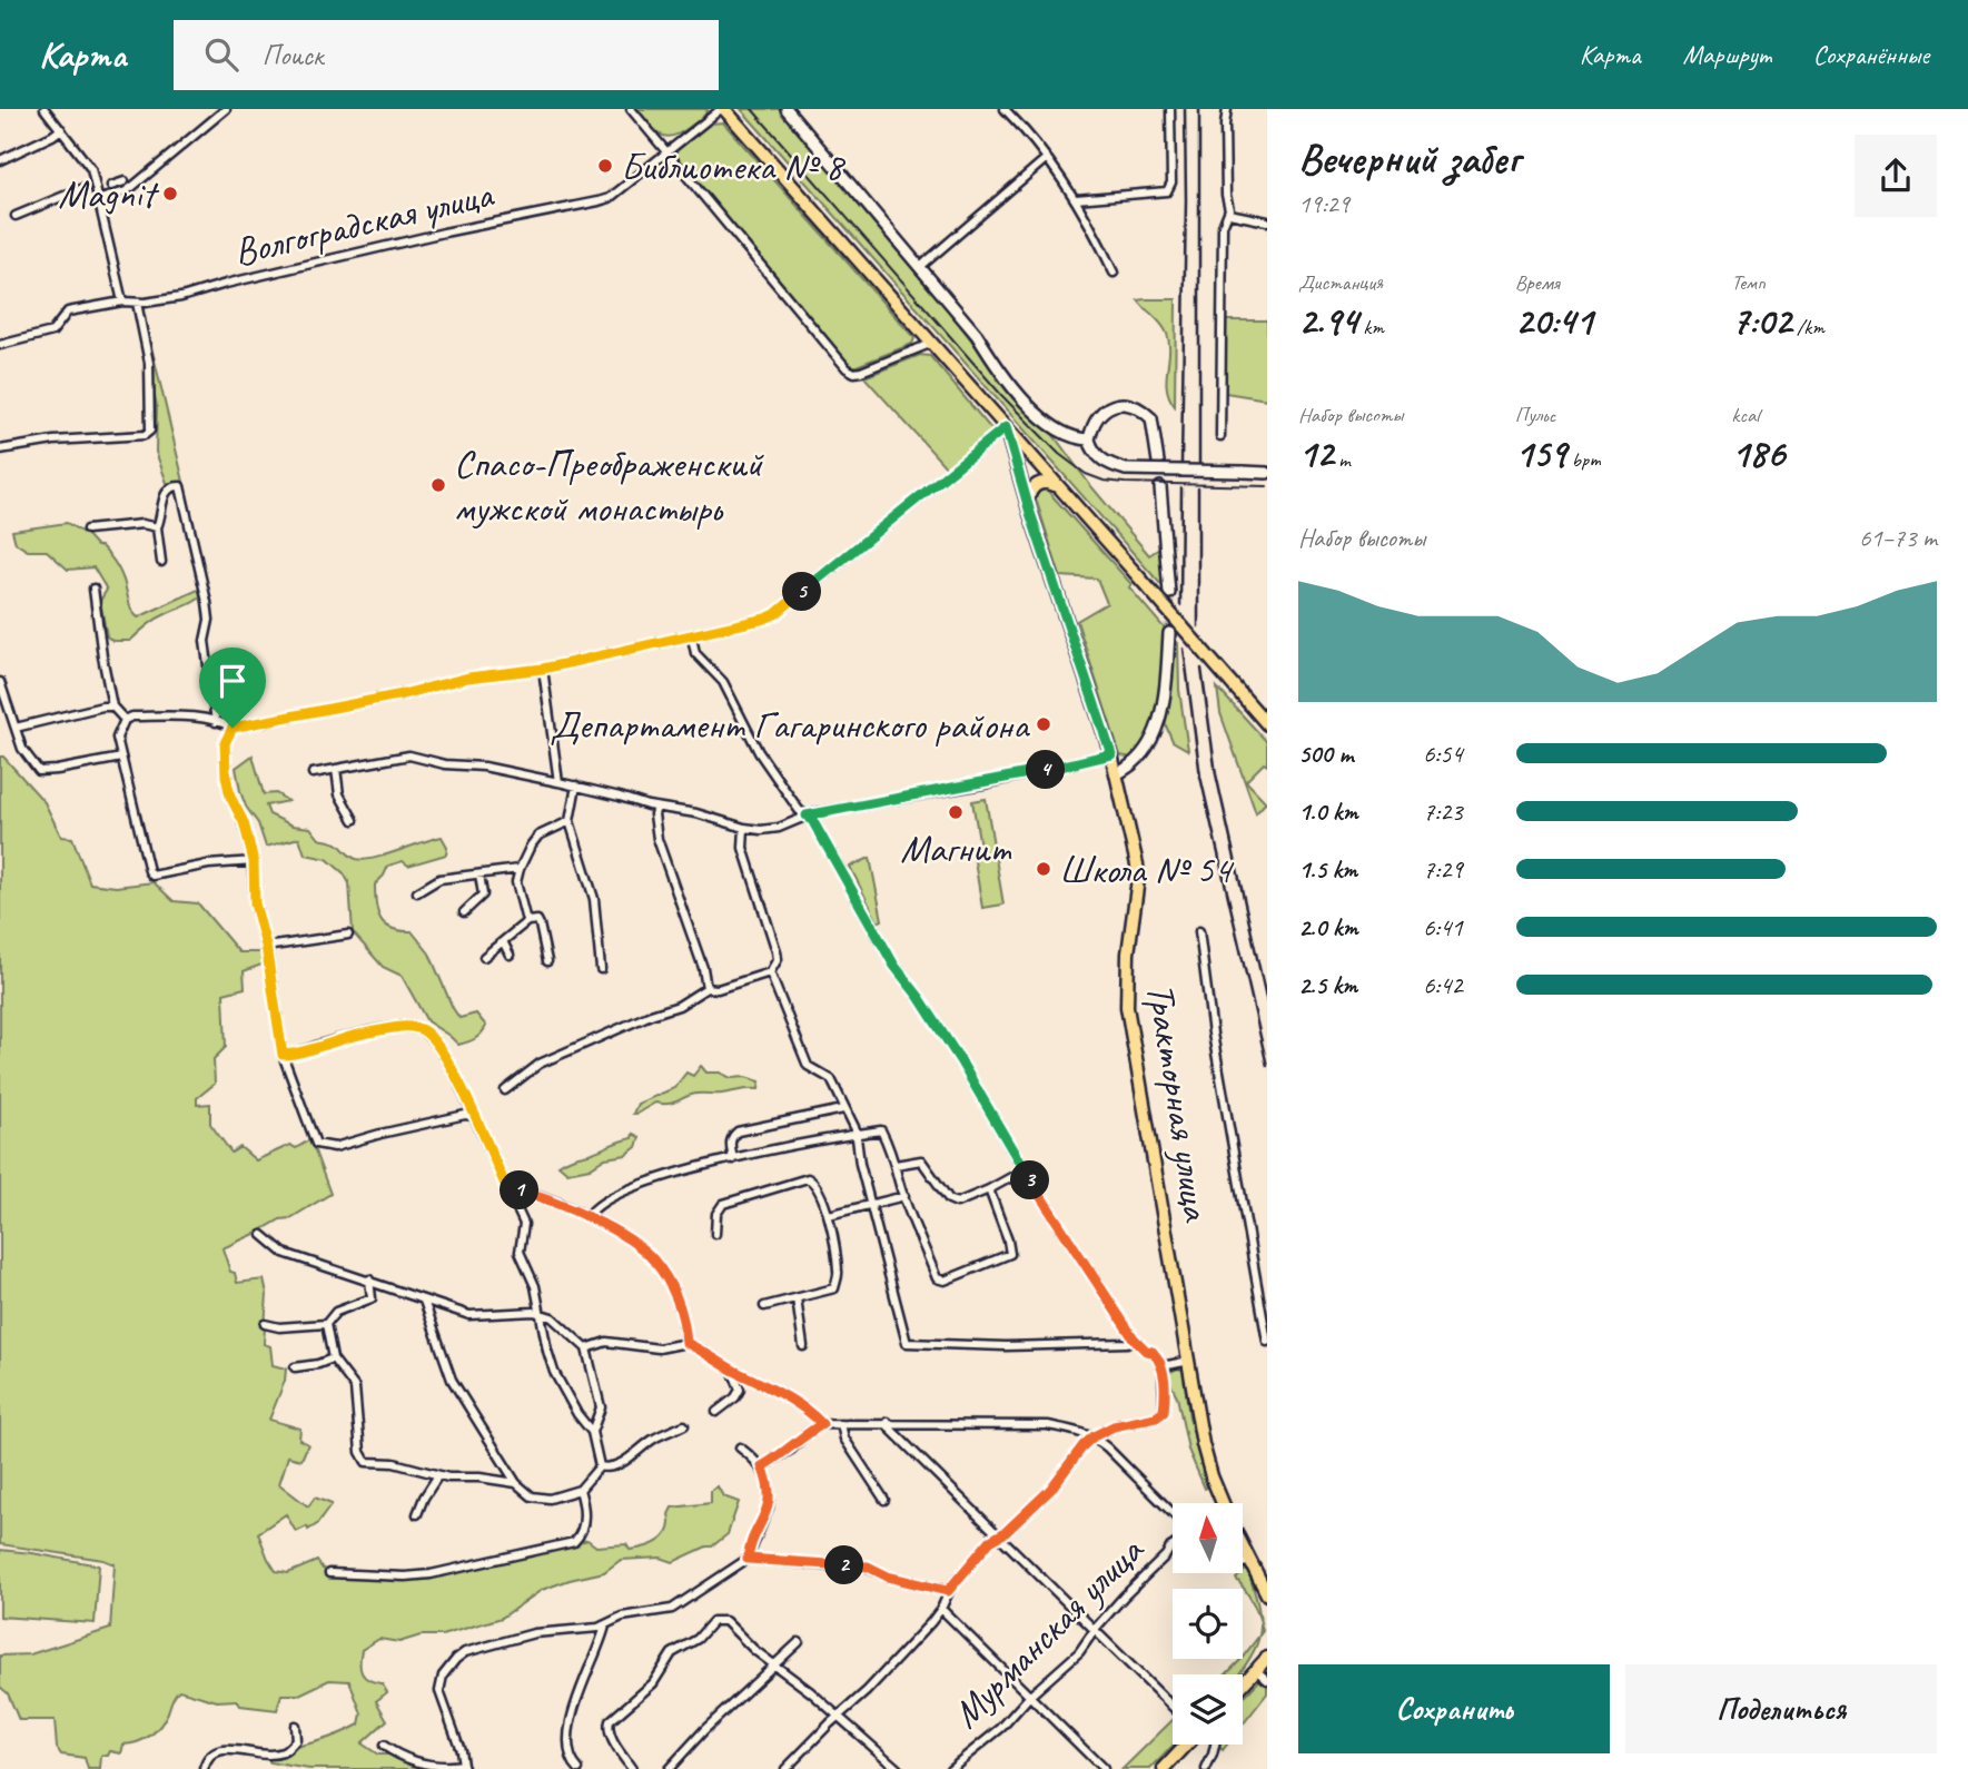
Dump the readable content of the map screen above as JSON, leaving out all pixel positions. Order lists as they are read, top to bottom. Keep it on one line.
{"streets":{"main road":["Тракторная улица"],"street":["Волгоградская улица","Мурманская улица"]},"places":["Библиотека № 8","Magnit","Спасо-Преображенский мужской монастырь","Департамент Гагаринского района","Магнит","Школа № 54"],"north":"top","page":{"header":"Карта","search":"Поиск","nav":["Карта","Маршрут","Сохранённые"],"heading":["Вечерний забег","19:29"],"stats":[["Дистанция","2.94 km"],["Время","20:41"],["Темп","7:02 /km"],["Набор высоты","12 m"],["Пульс","159 bpm"],["kcal","186"]],"chart":["Набор высоты","61–73 m"],"pins":["5","4","3","1","2"],"list":[{"name":"500 m","note":"6:54"},{"name":"1.0 km","note":"7:23"},{"name":"1.5 km","note":"7:29"},{"name":"2.0 km","note":"6:41"},{"name":"2.5 km","note":"6:42"}],"buttons":["Сохранить","Поделиться"]}}
